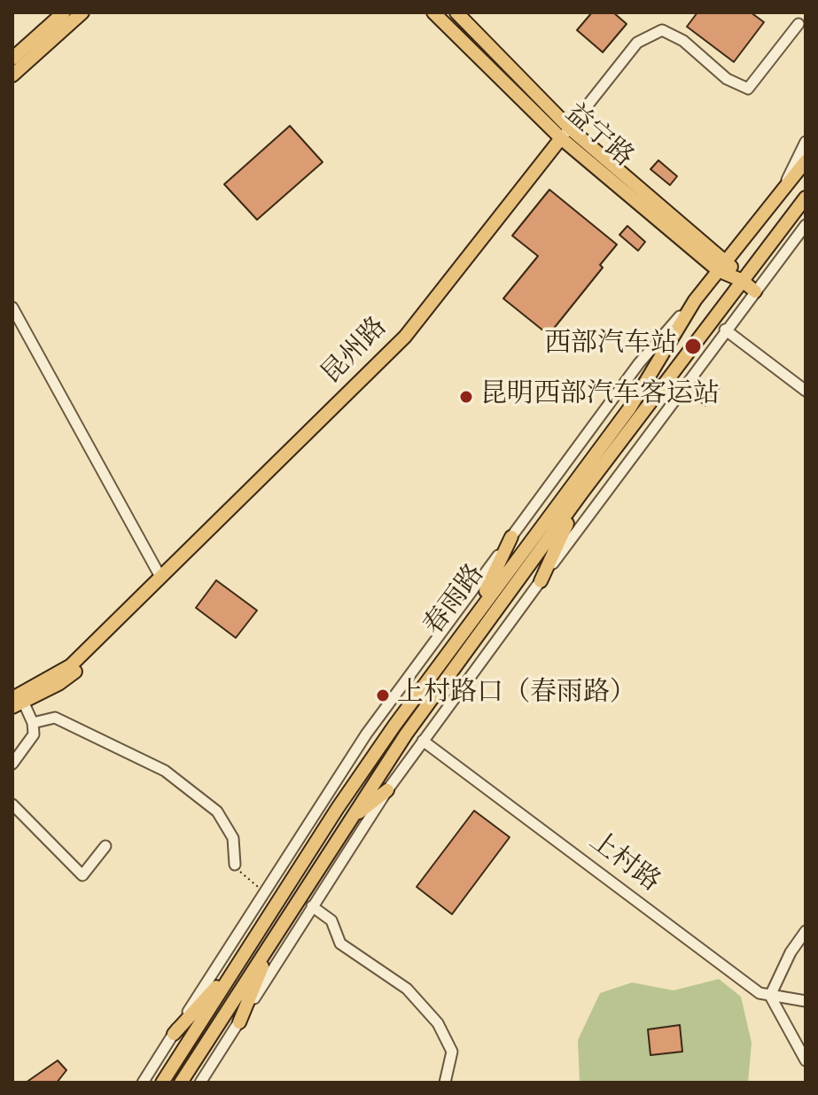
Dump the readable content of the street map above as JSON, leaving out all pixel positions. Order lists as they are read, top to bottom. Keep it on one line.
{"streets":{"main road":["益宁路","昆州路","春雨路"],"street":["上村路"]},"crossings":[["益宁路","昆州路"],["益宁路","春雨路"]],"places":["西部汽车站","昆明西部汽车客运站","上村路口（春雨路）"]}
